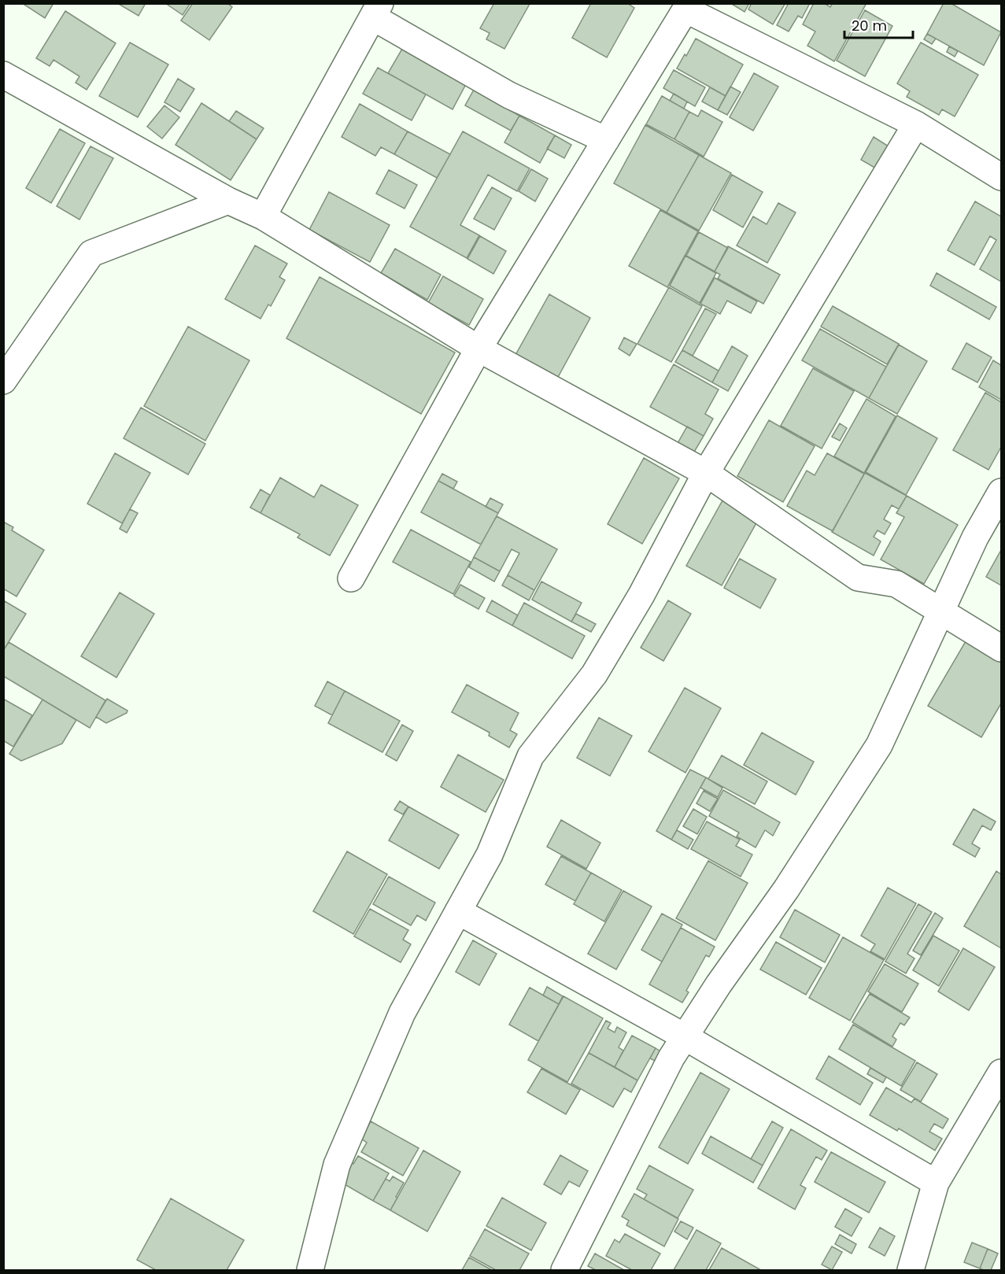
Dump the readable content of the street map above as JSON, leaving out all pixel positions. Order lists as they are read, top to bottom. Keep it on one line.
{"scale_bar":"20 m"}
